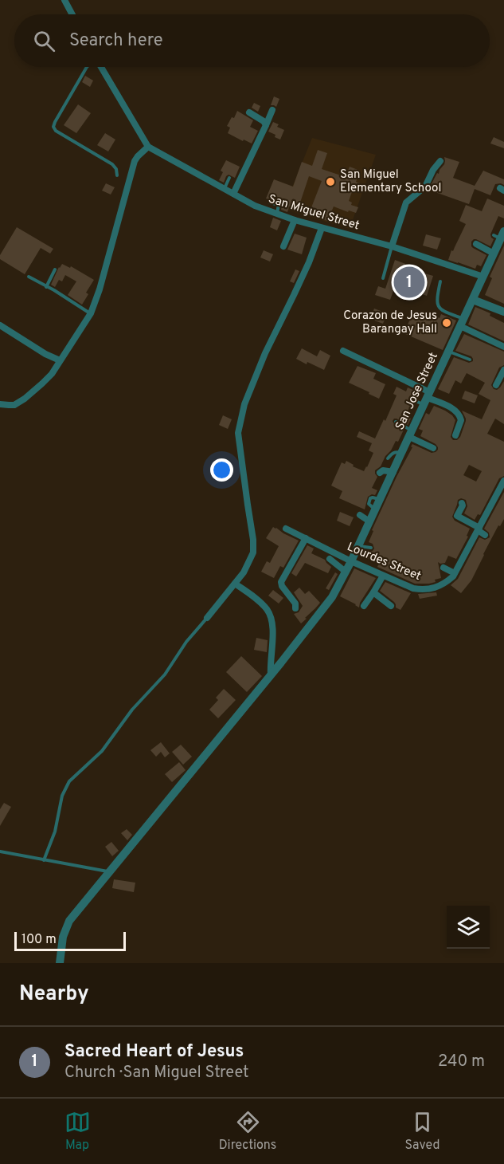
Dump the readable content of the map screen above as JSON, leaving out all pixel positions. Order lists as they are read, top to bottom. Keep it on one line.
{"streets":{"street":["San Miguel Street","San Jose Street","Lourdes Street"]},"crossings":[["San Miguel Street","San Jose Street"],["San Jose Street","Lourdes Street"]],"places":["San Miguel Elementary School","Corazon de Jesus Barangay Hall"],"scale_bar":"100 m","page":{"search":"Search here","pins":"1","scale":"100 m","heading":"Nearby","list":[{"mark":"1","name":"Sacred Heart of Jesus","note":"Church · San Miguel Street","value":"240 m"}],"nav":["Map","Directions","Saved"]}}
